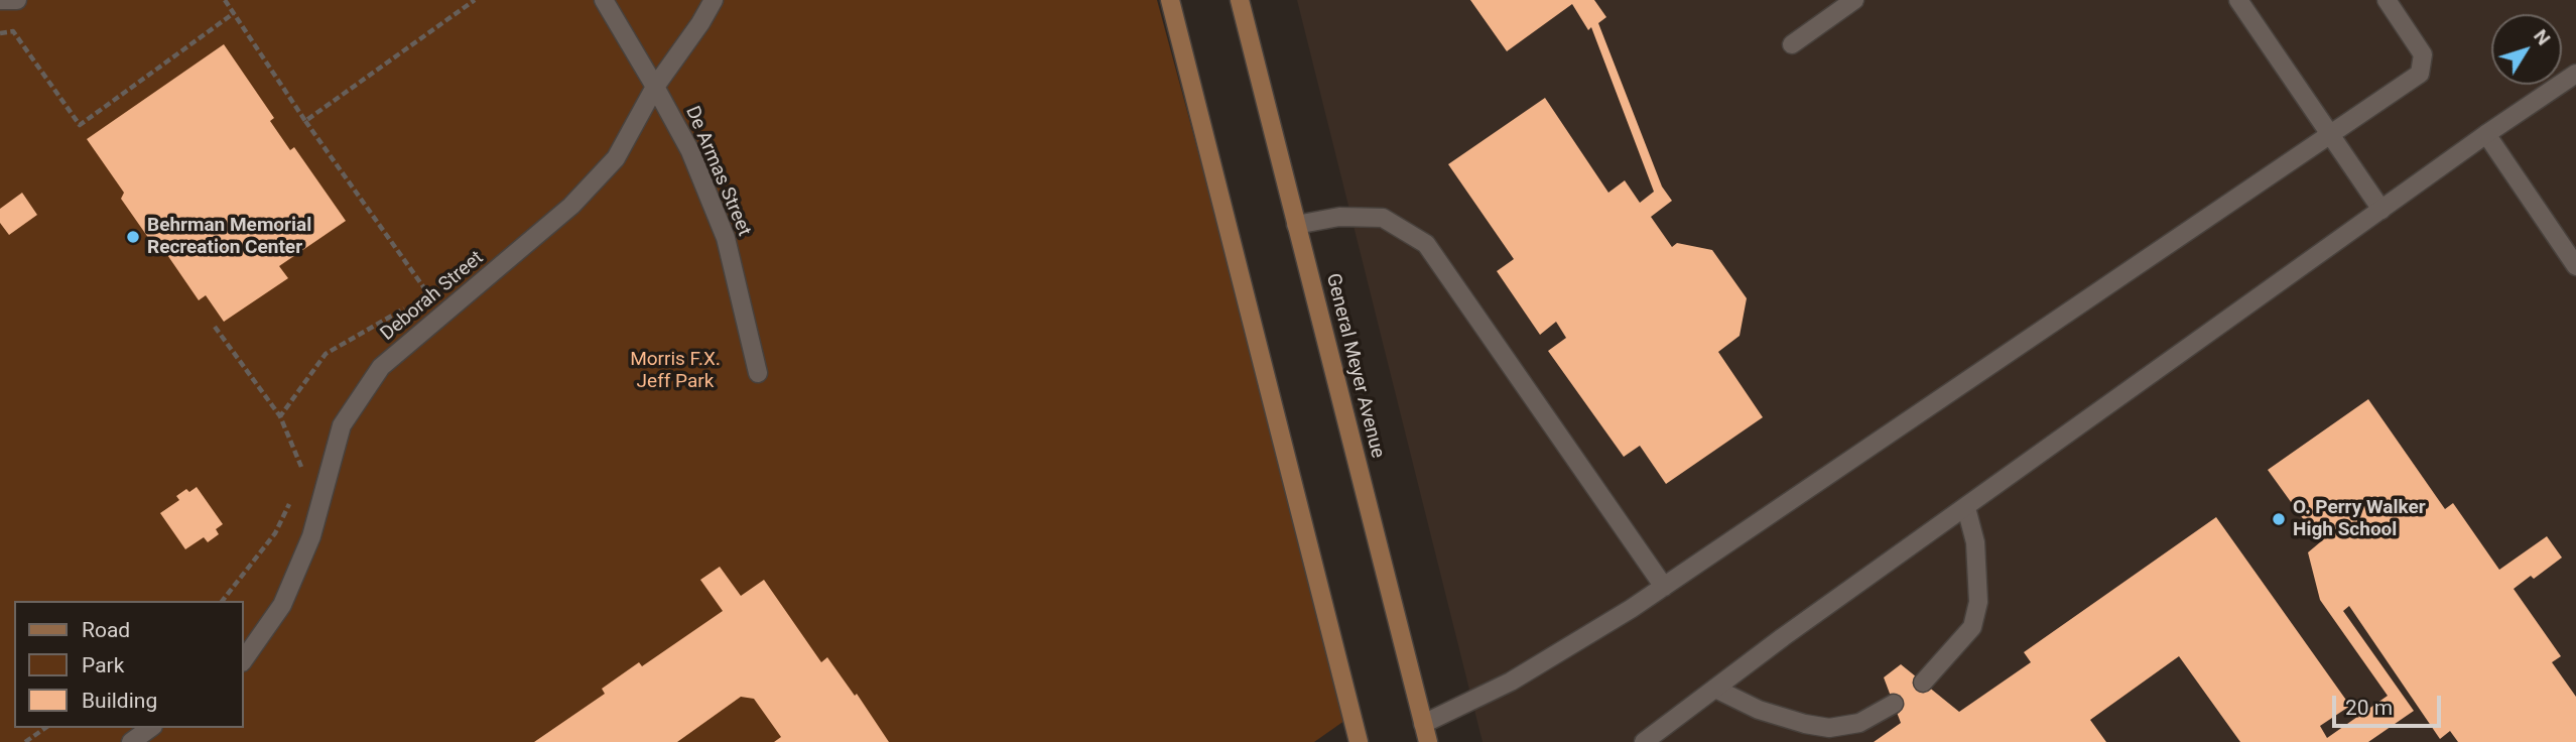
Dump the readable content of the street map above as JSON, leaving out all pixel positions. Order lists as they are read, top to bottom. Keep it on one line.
{"streets":{"main road":["General Meyer Avenue"],"street":["De Armas Street","Deborah Street"]},"crossings":[["De Armas Street","Deborah Street"]],"parks":["Morris F.X. Jeff Park"],"places":["Behrman Memorial Recreation Center","O. Perry Walker High School"],"legend":["Road","Park","Building"],"scale_bar":"20 m","north":"top right"}
